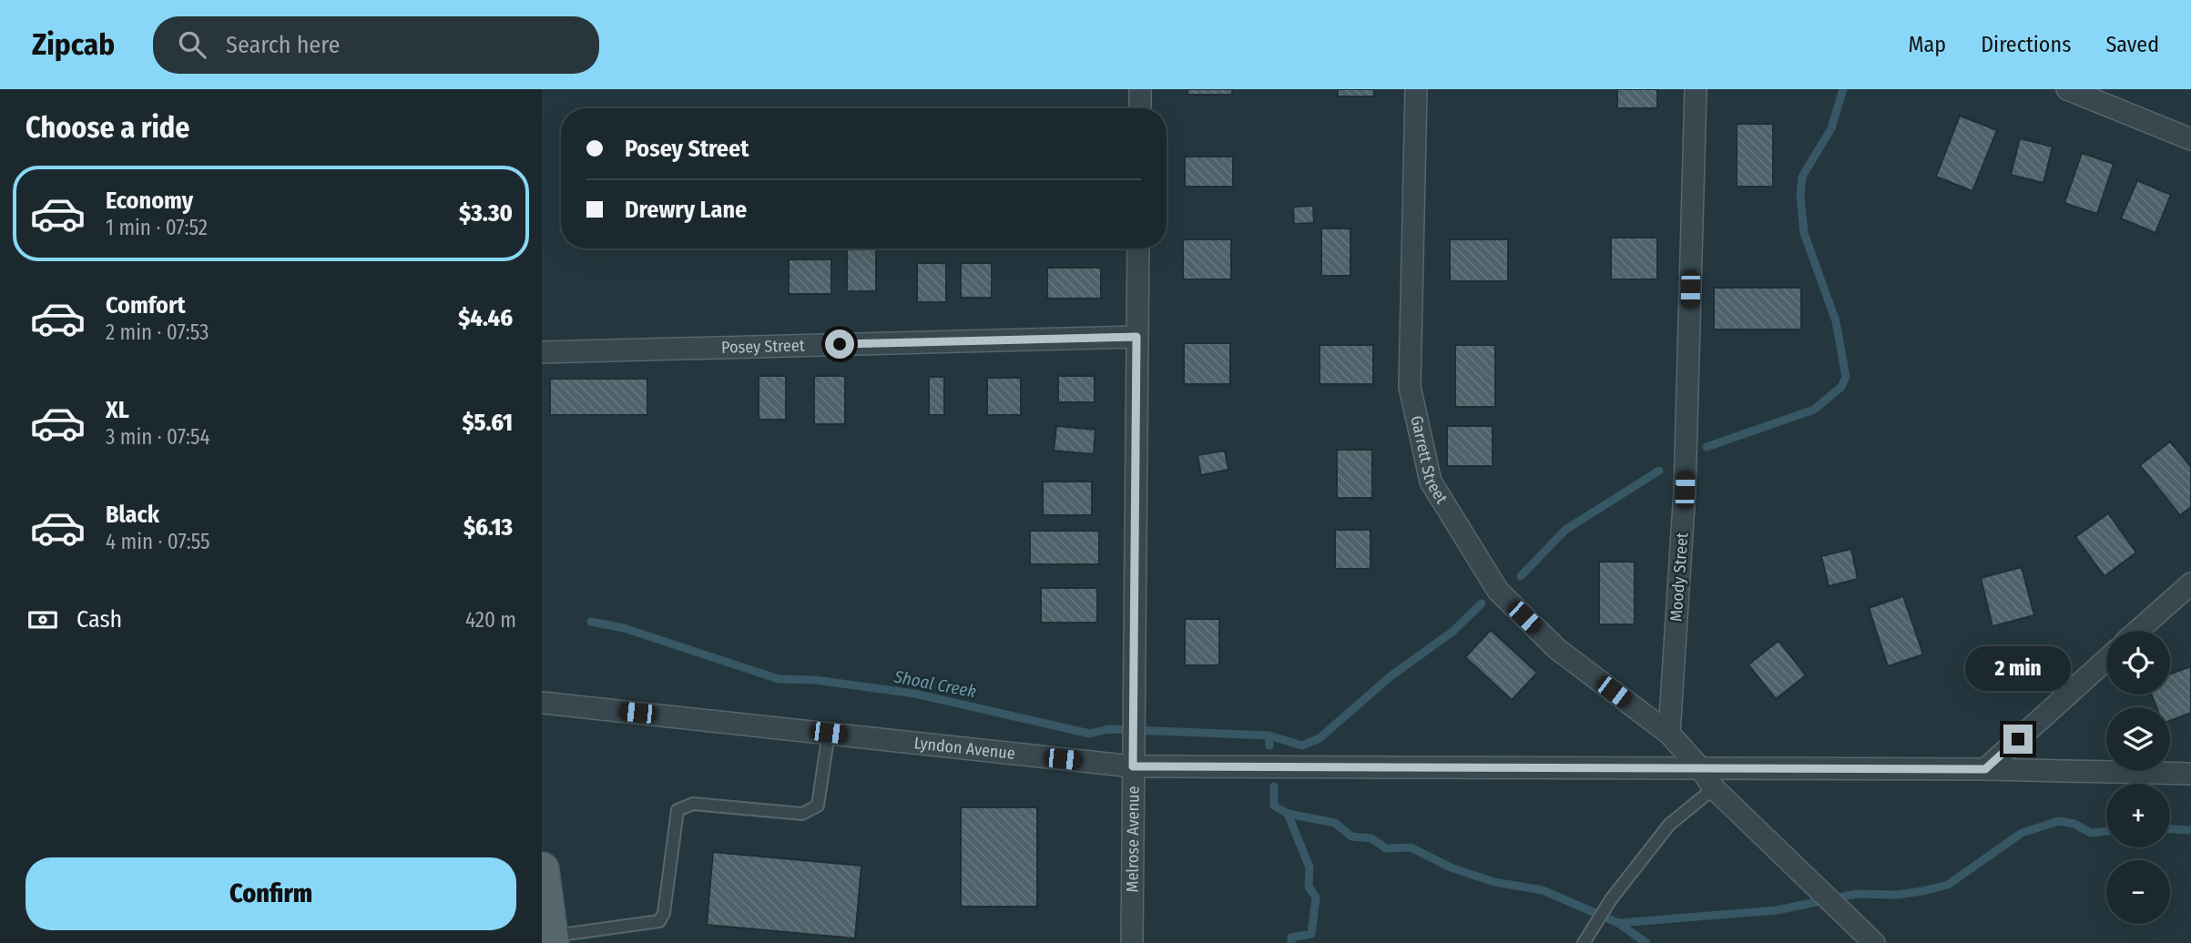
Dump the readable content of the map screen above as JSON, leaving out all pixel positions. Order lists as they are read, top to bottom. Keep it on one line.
{"streets":{"street":["Posey Street","Garrett Street","Moody Street","Lyndon Avenue","Melrose Avenue"]},"crossings":[["Posey Street","Melrose Avenue"],["Garrett Street","Moody Street"],["Lyndon Avenue","Melrose Avenue"]],"water":["Shoal Creek"],"page":{"header":"Zipcab","search":"Search here","nav":["Map","Directions","Saved"],"heading":"Choose a ride","banner":["Posey Street","Drewry Lane"],"list":[{"name":"Economy","note":"1 min · 07:52","value":"$3.30"},{"name":"Comfort","note":"2 min · 07:53","value":"$4.46"},{"name":"XL","note":"3 min · 07:54","value":"$5.61"},{"name":"Black","note":"4 min · 07:55","value":"$6.13"}],"pay":["Cash","420 m"],"map_buttons":["+","−"],"bubble":"2 min","buttons":"Confirm"}}
